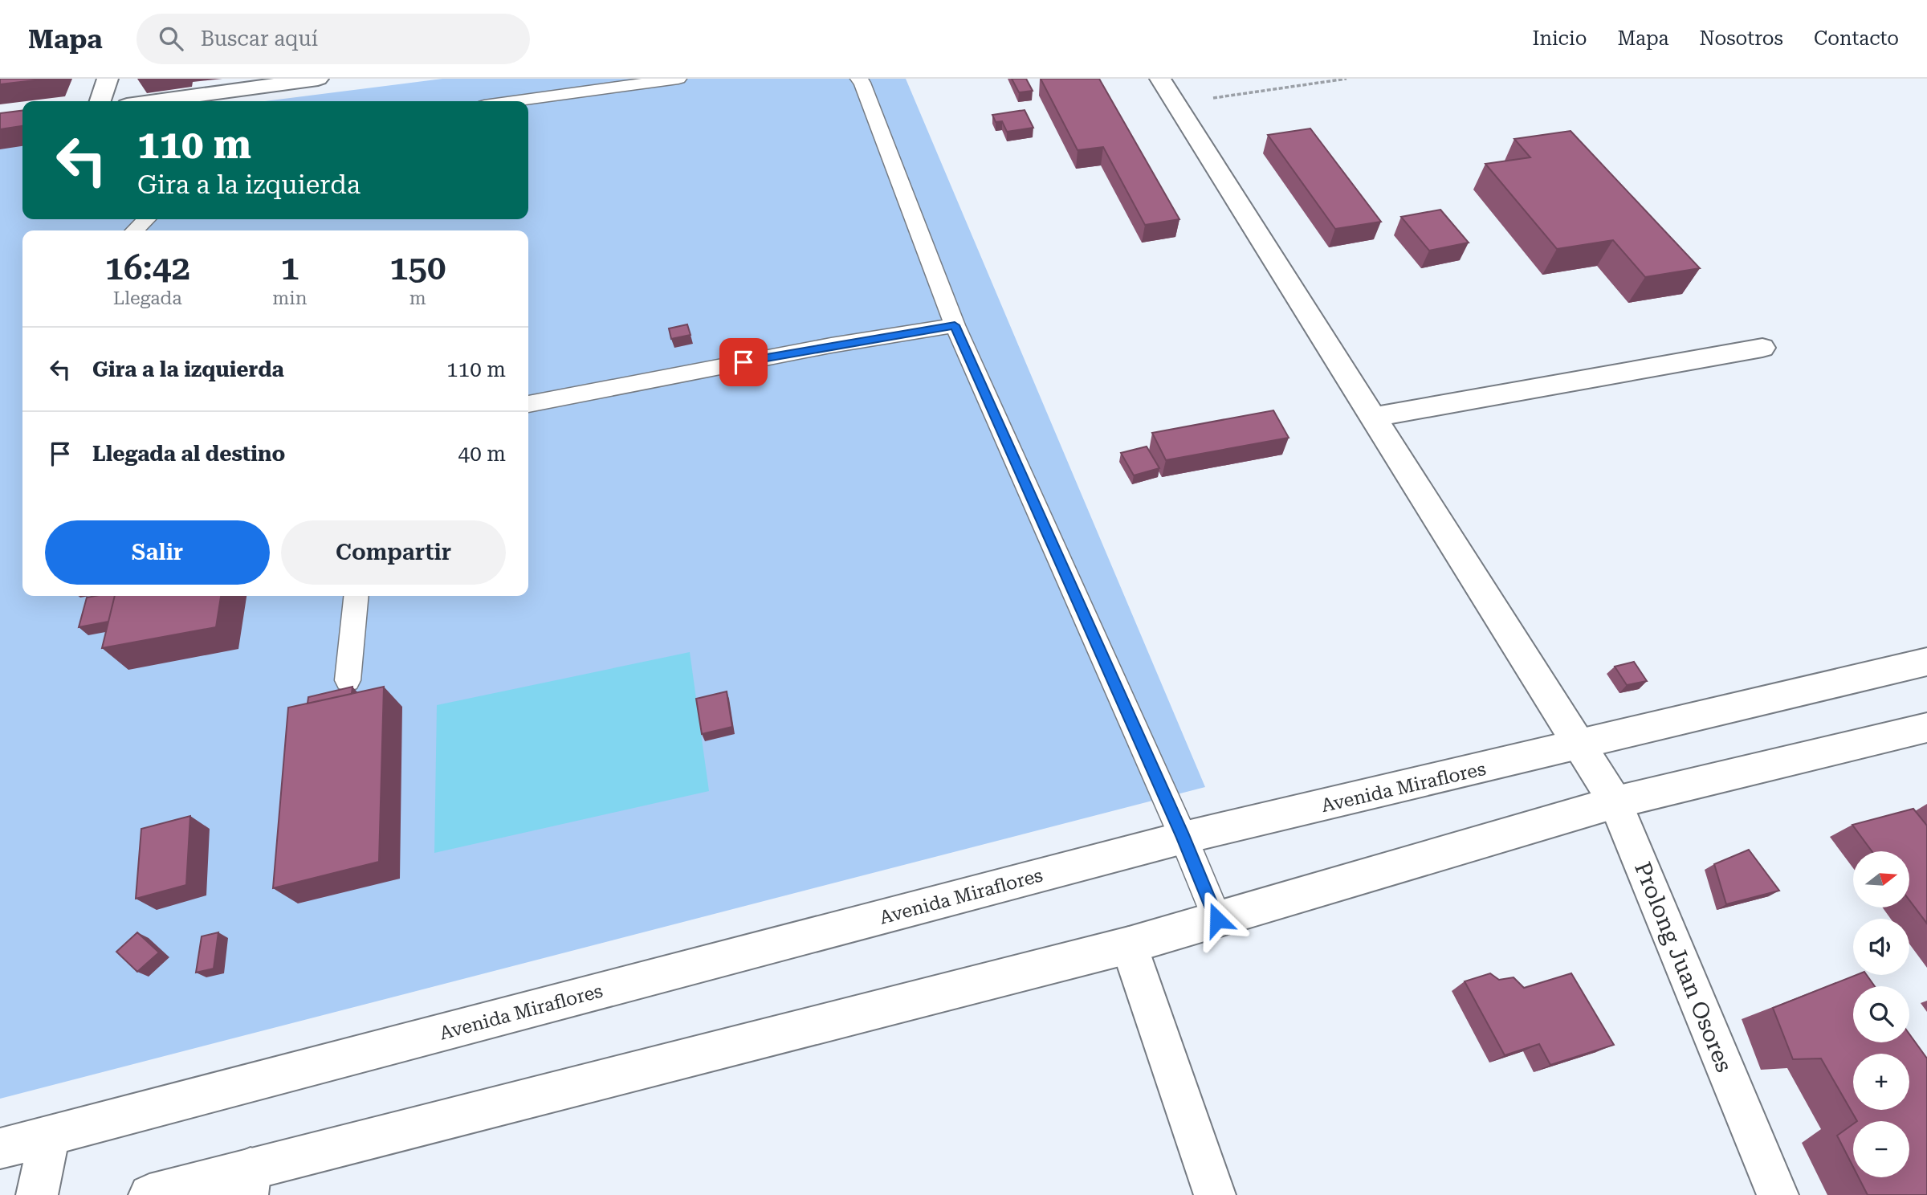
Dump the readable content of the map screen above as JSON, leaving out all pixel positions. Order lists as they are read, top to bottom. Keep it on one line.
{"streets":{"street":["Avenida Miraflores","Prolong Juan Osores"]},"crossings":[["Avenida Miraflores","Prolong Juan Osores"]],"north":"right","page":{"header":"Mapa","search":"Buscar aquí","nav":["Inicio","Mapa","Nosotros","Contacto"],"turn":["110 m","Gira a la izquierda"],"eta":["16:42","Llegada","1","min","150","m"],"list":[{"name":"Gira a la izquierda","value":"110 m"},{"name":"Llegada al destino","value":"40 m"}],"buttons":["Salir","Compartir"],"map_buttons":["+","−"]}}
